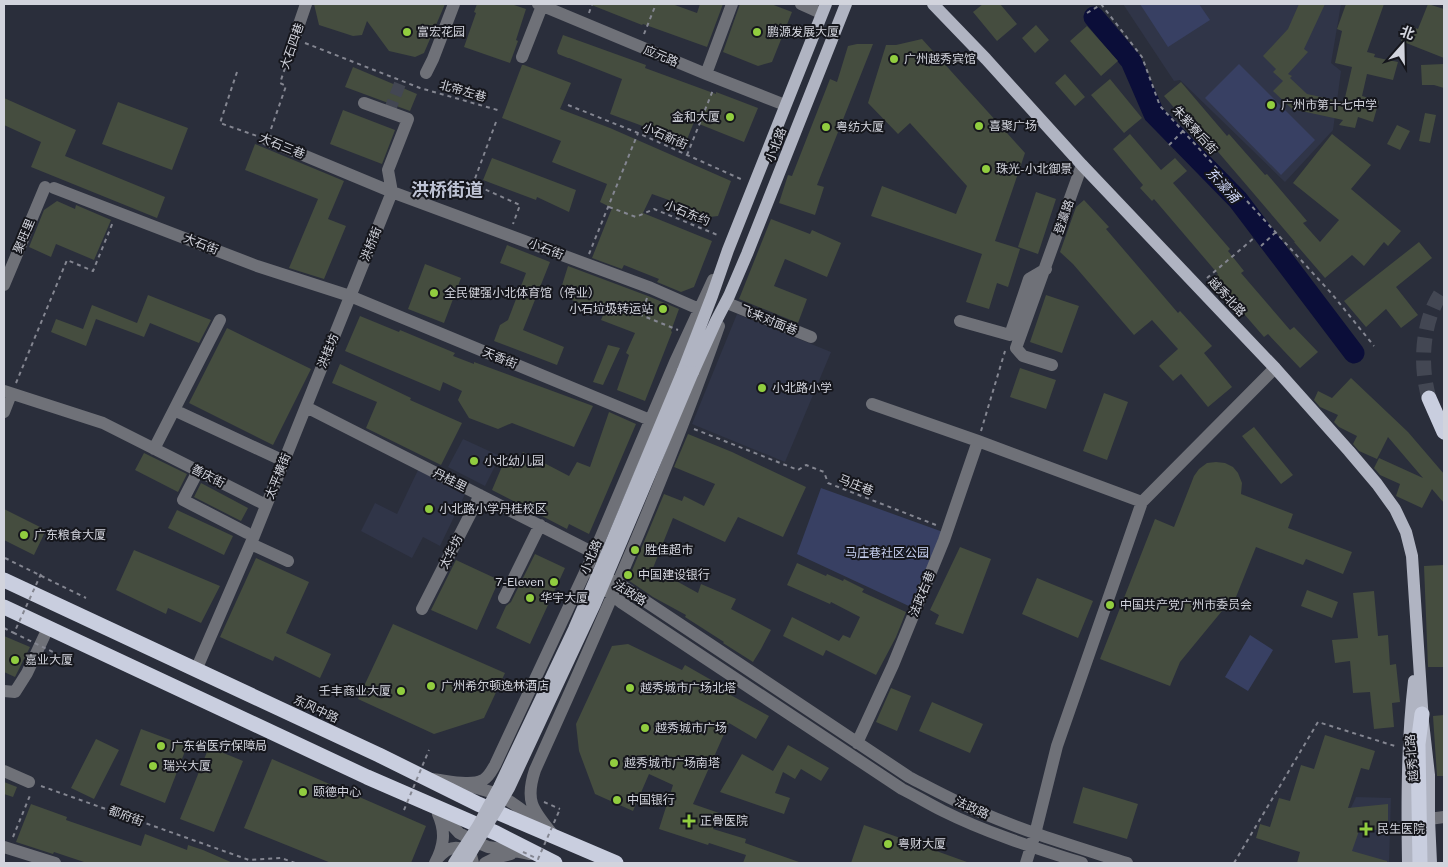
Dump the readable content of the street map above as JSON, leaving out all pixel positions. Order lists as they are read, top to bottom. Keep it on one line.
{"streets":{"highway":["东风中路"],"main road":["小北路","越秀北路"],"street":["大石四巷","应元路","大石三巷","登瀛路","聚旺里","大石街","洪桥街","小石街","飞来对面巷","洪桂坊","天香街","善庆街","太平横街","丹桂里","太华坊","法政路","法政右巷"],"path":["北帝左巷","朱紫寮后街","小石新街","小石东约","马庄巷","都府街"]},"crossings":[["大石四巷","北帝左巷"],["大石四巷","大石三巷"],["应元路","小北路"],["小石新街","小北路"],["小北路","小石东约"],["小北路","小石街"],["小北路","飞来对面巷"],["小北路","天香街"],["小北路","丹桂里"],["小北路","马庄巷"],["小北路","法政路"],["小北路","东风中路"],["大石三巷","洪桥街"],["大石三巷","小石街"],["登瀛路","越秀北路"],["聚旺里","大石街"],["大石街","洪桥街"],["大石街","洪桂坊"],["大石街","天香街"],["洪桥街","小石街"],["洪桥街","洪桂坊"],["洪桥街","天香街"],["洪桂坊","天香街"],["洪桂坊","太平横街"],["洪桂坊","丹桂里"],["太平横街","丹桂里"],["太平横街","东风中路"],["丹桂里","太华坊"],["马庄巷","法政右巷"],["法政路","法政右巷"]],"districts":["洪桥街道"],"water":["东濠涌"],"parks":["马庄巷社区公园"],"places":{"other":["富宏花园","鹏源发展大厦","广州越秀宾馆","广州市第十七中学","金和大厦","喜聚广场","粤纺大厦","珠光-小北御景","全民健强小北体育馆（停业）","小石垃圾转运站","小北路小学","小北幼儿园","小北路小学丹桂校区","广东粮食大厦","胜佳超市","中国建设银行","7-Eleven","华宇大厦","中国共产党广州市委员会","嘉业大厦","广州希尔顿逸林酒店","越秀城市广场北塔","壬丰商业大厦","越秀城市广场","广东省医疗保障局","越秀城市广场南塔","瑞兴大厦","颐德中心","中国银行","粤财大厦"],"health":["正骨医院","民生医院"]},"north":"top"}
